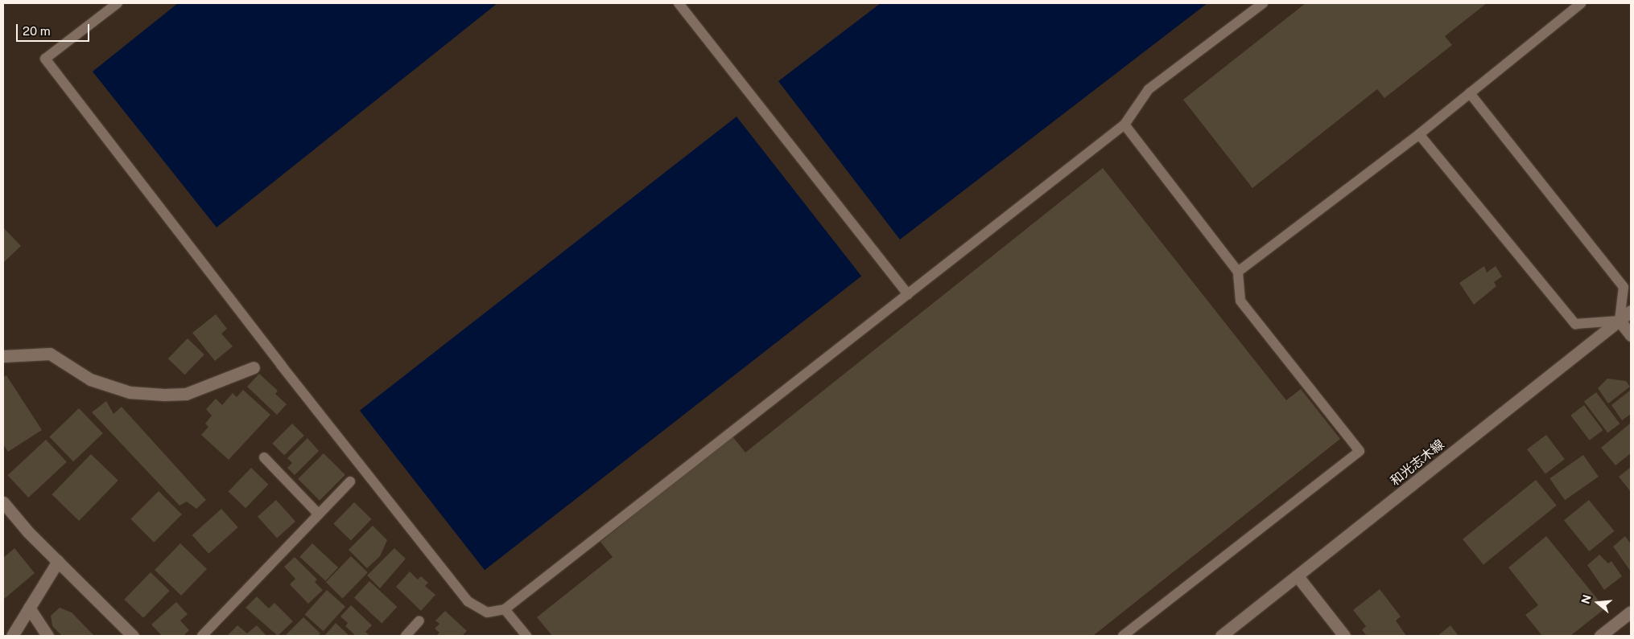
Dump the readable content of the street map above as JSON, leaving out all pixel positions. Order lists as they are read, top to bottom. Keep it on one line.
{"streets":{"street":["和光志木線"]},"scale_bar":"20 m","north":"left"}
